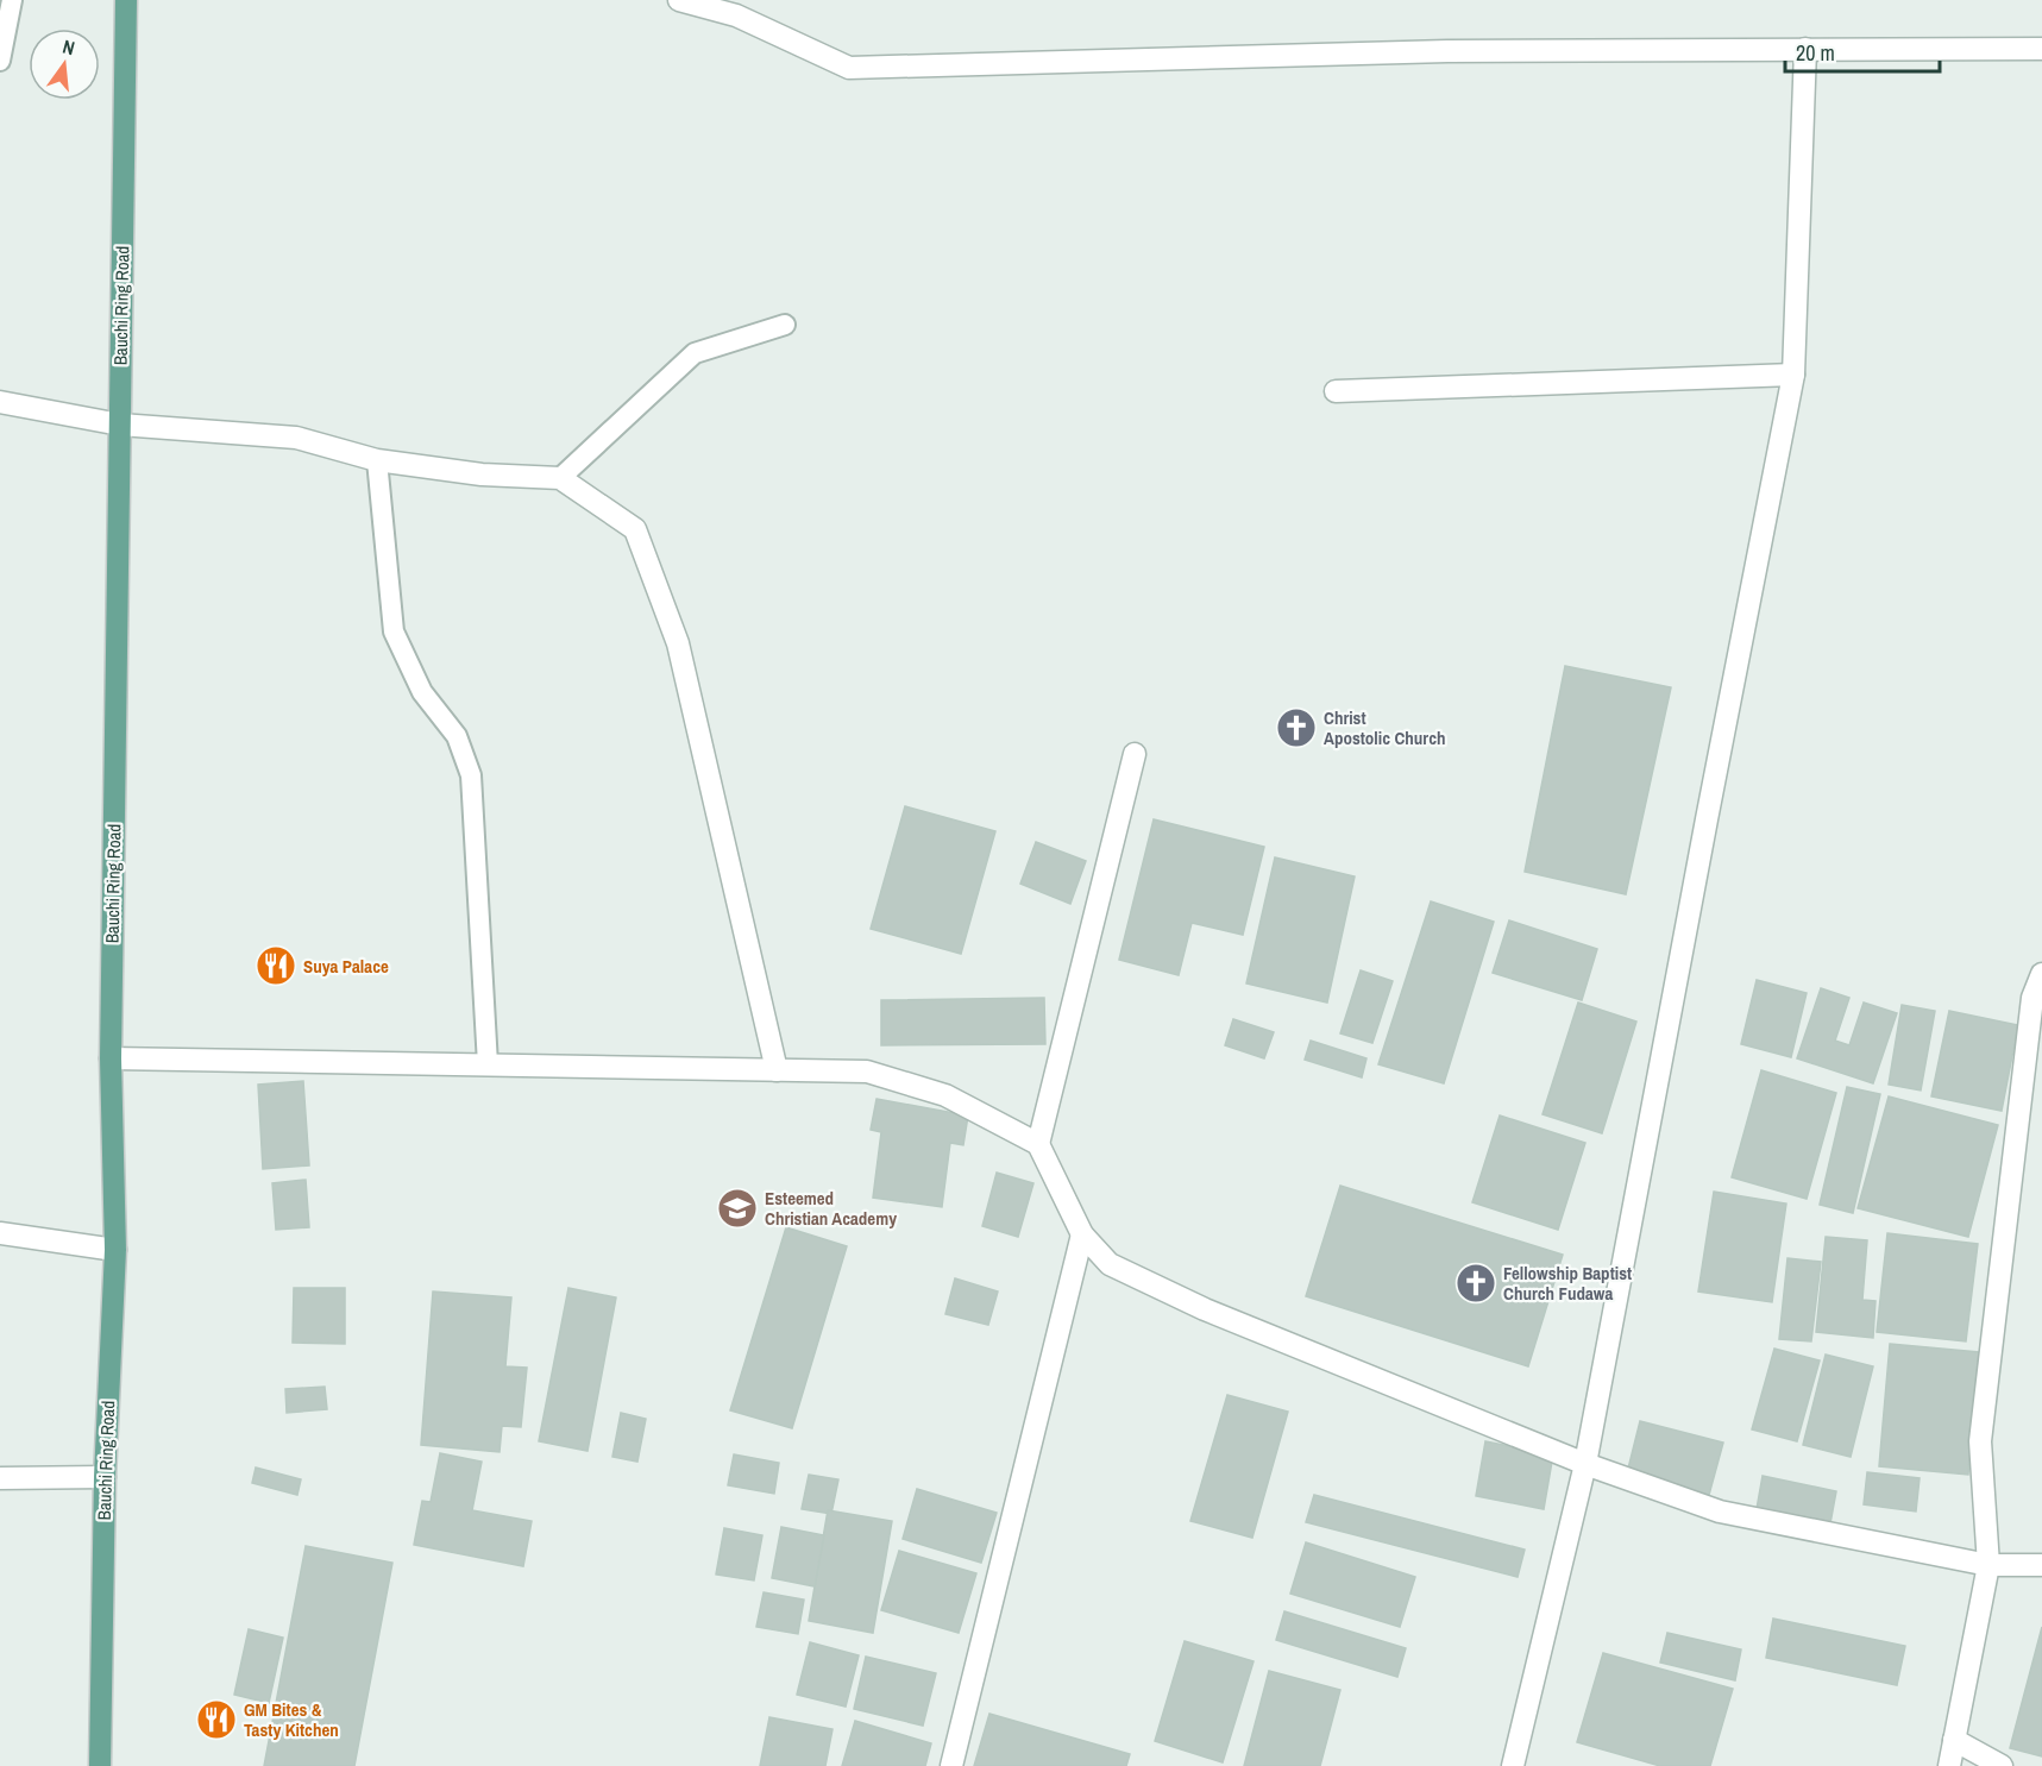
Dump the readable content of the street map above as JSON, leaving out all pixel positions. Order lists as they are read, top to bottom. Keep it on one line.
{"streets":{"main road":["Bauchi Ring Road"]},"places":{"church":["Christ Apostolic Church","Fellowship Baptist Church Fudawa"],"restaurant":["Suya Palace","GM Bites & Tasty Kitchen"],"school or university":["Esteemed Christian Academy"]},"scale_bar":"20 m","north":"top"}
